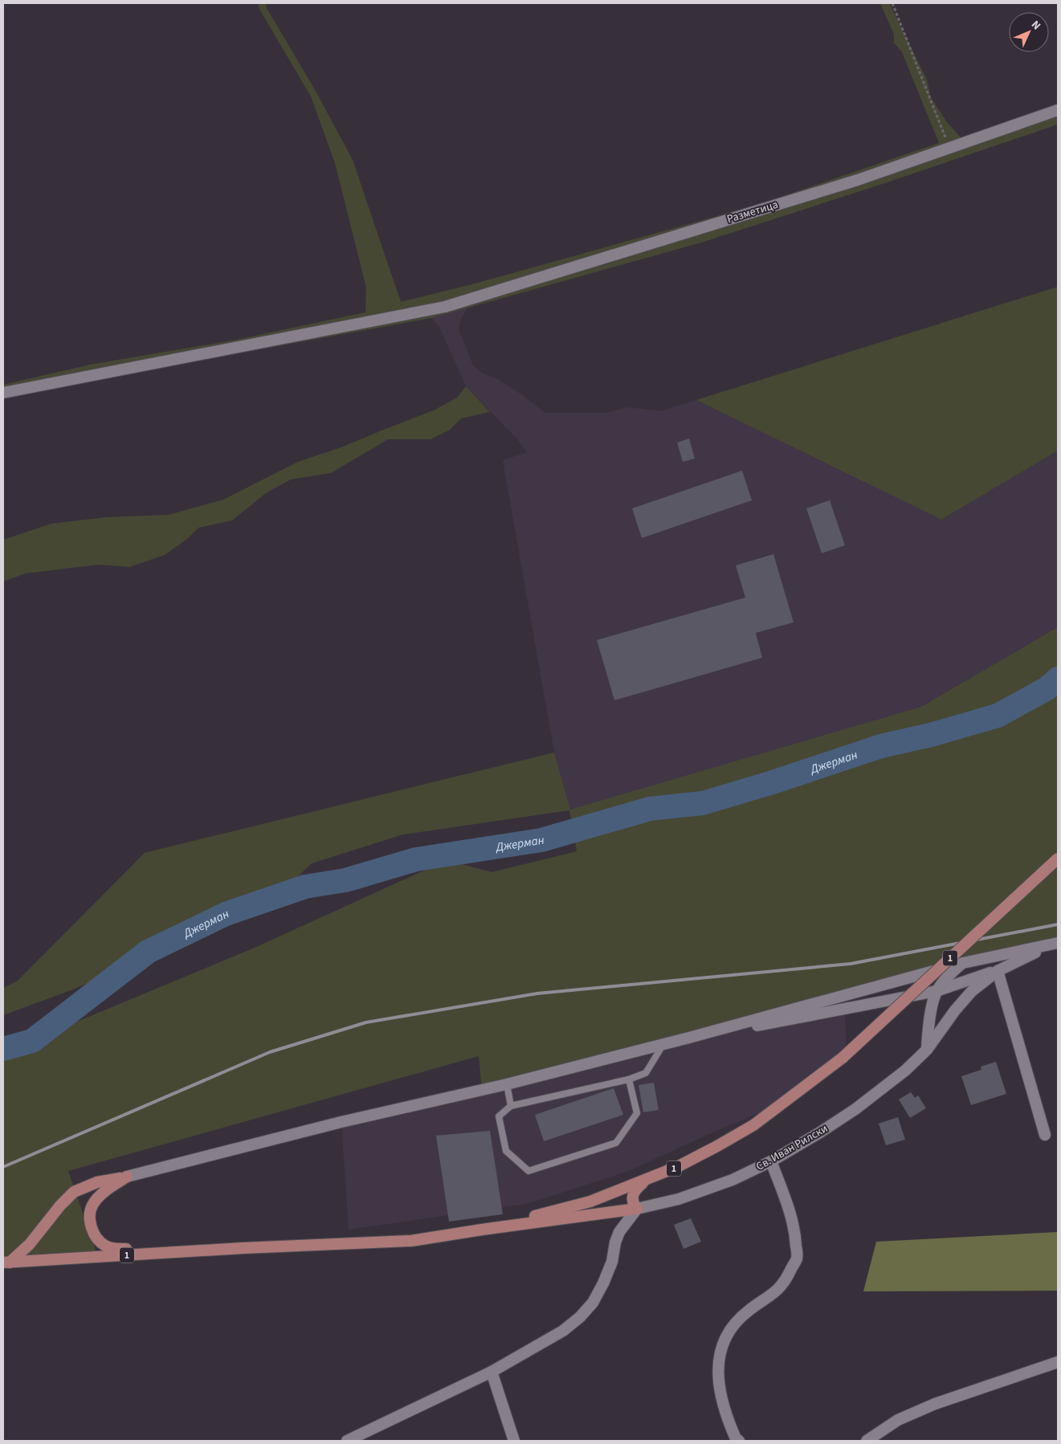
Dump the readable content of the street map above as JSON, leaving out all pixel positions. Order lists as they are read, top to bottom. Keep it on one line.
{"streets":{"main road":["1"],"street":["Разметица","Св. Иван Рилски"]},"water":["Джерман"],"north":"top right"}
